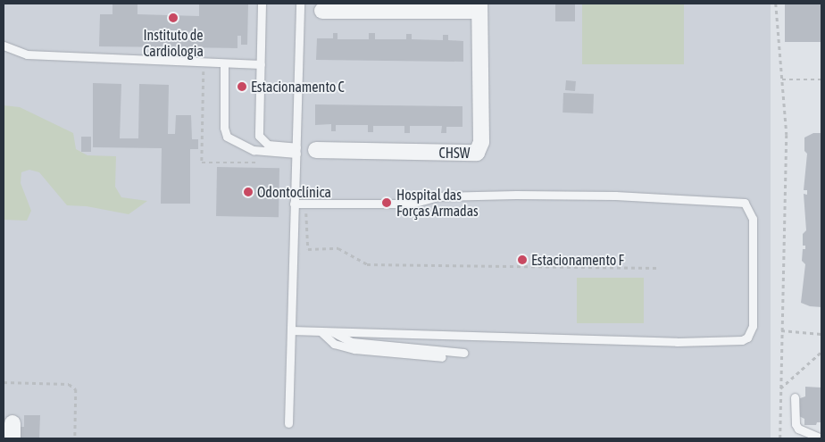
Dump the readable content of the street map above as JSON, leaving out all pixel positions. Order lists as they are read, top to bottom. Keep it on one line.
{"streets":{"street":["CHSW"]},"places":["Instituto de Cardiologia","Estacionamento C","Odontoclínica","Hospital das Forças Armadas","Estacionamento F"]}
